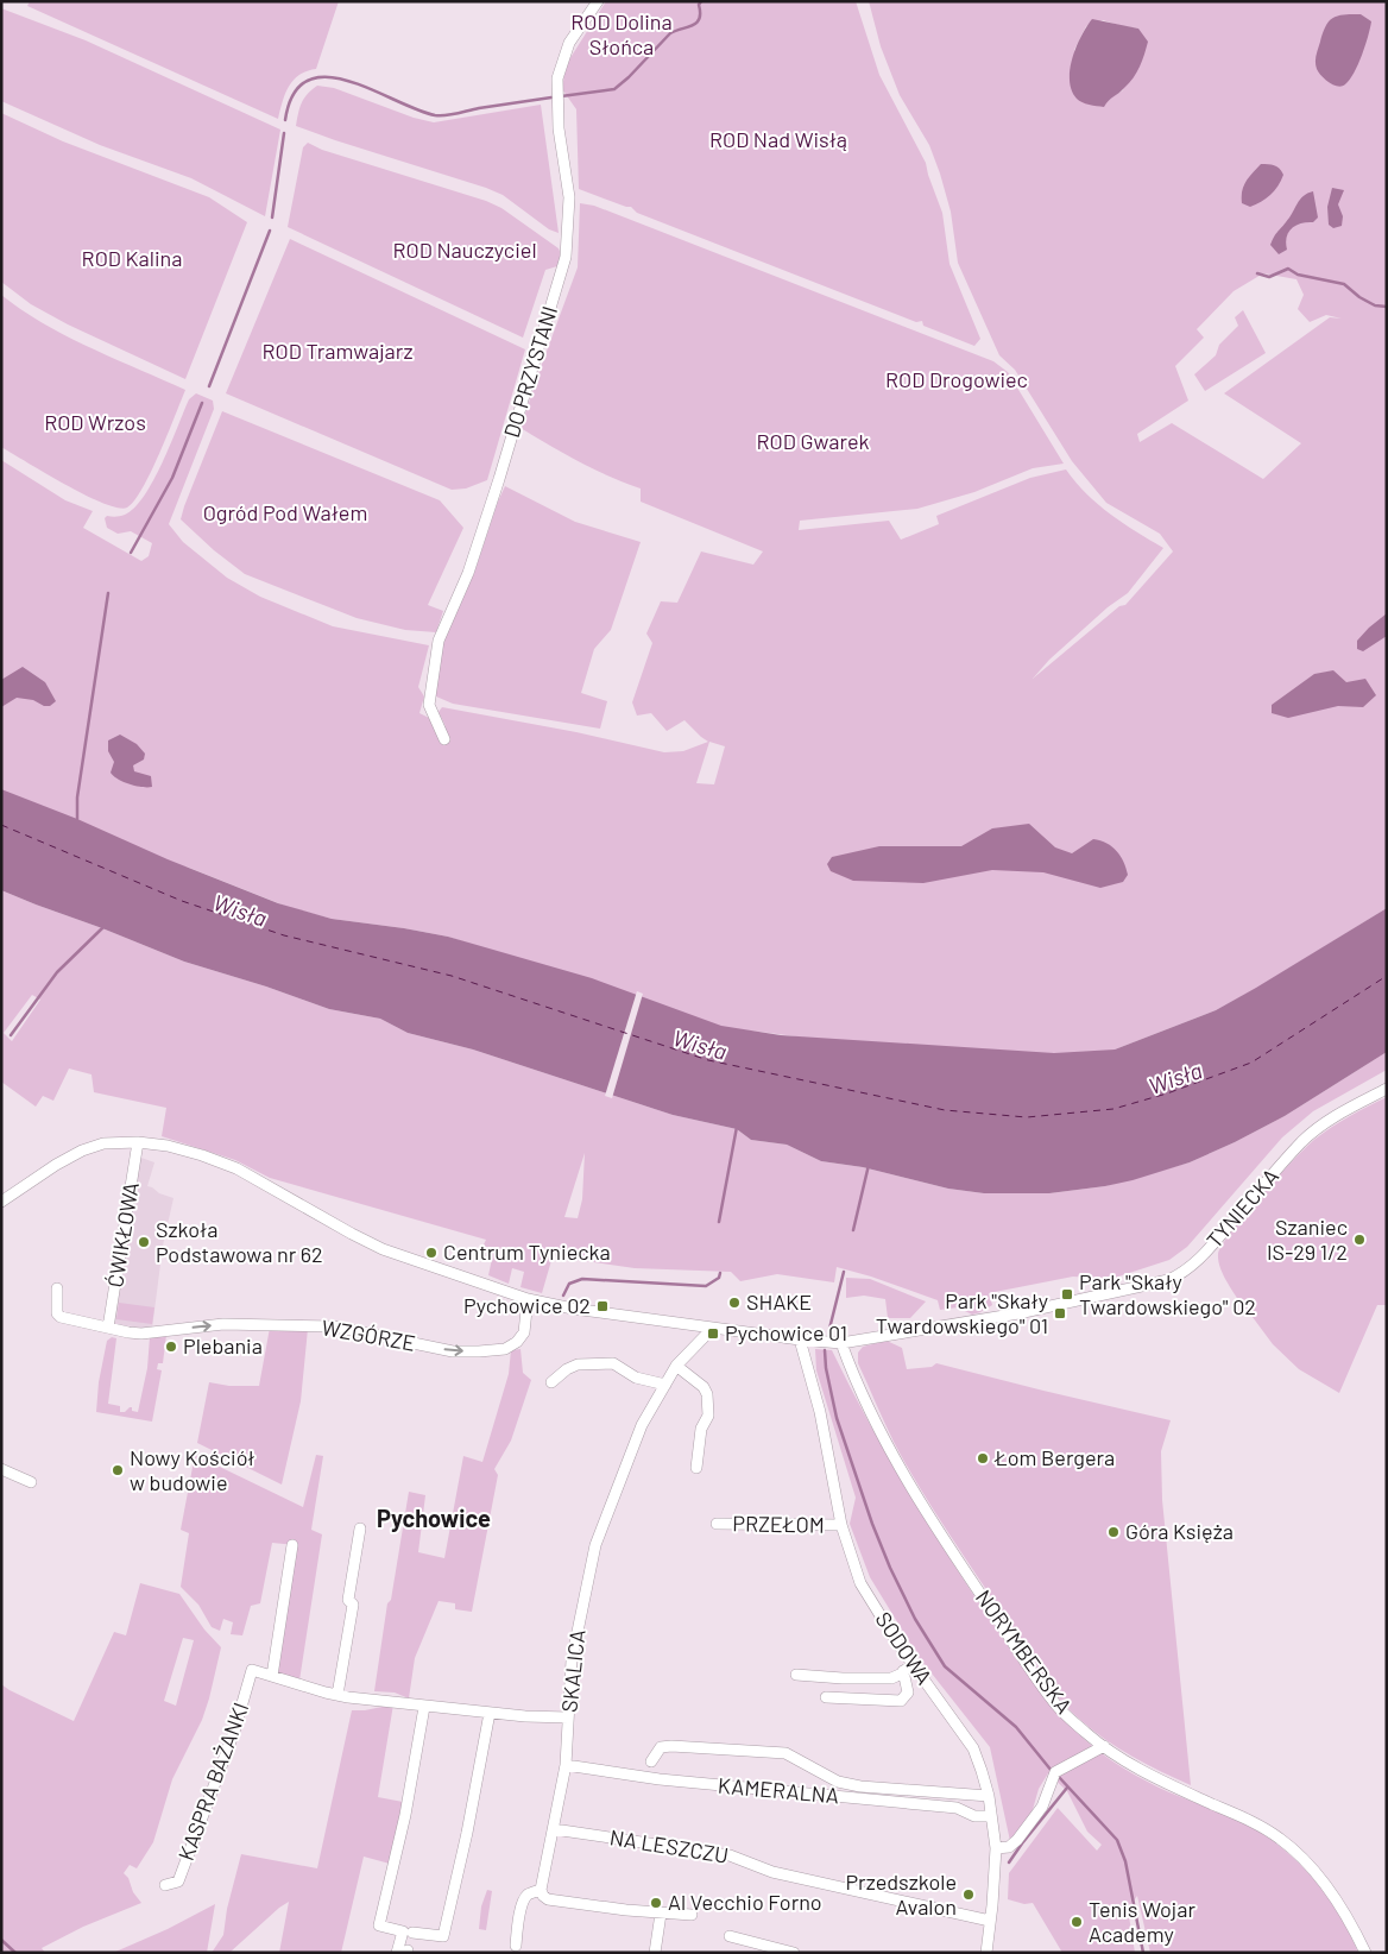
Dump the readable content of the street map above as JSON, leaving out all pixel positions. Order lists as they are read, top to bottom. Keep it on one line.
{"streets":{"street":["DO PRZYSTANI","TYNIECKA","ĆWIKŁOWA","WZGÓRZE","PRZEŁOM","SODOWA","NORYMBERSKA","SKALICA","KASPRA BAŻANKI","KAMERALNA","NA LESZCZU"]},"crossings":[["TYNIECKA","ĆWIKŁOWA"],["TYNIECKA","WZGÓRZE"],["TYNIECKA","SODOWA"],["TYNIECKA","NORYMBERSKA"],["TYNIECKA","SKALICA"],["ĆWIKŁOWA","WZGÓRZE"],["PRZEŁOM","SODOWA"],["SODOWA","KAMERALNA"],["SODOWA","NA LESZCZU"],["SKALICA","KAMERALNA"],["SKALICA","NA LESZCZU"]],"one_way":["WZGÓRZE"],"districts":["Pychowice"],"water":["Wisła"],"parks":["ROD Dolina Słońca","ROD Nad Wisłą","ROD Nauczyciel","ROD Kalina","ROD Tramwajarz","ROD Drogowiec","ROD Wrzos","ROD Gwarek","Ogród Pod Wałem"],"places":{"other":["Szaniec IS-29 1/2","Szkoła Podstawowa nr 62","Centrum Tyniecka","SHAKE","Plebania","Łom Bergera","Nowy Kościół w budowie","Góra Księża","Przedszkole Avalon","Al Vecchio Forno","Tenis Wojar Academy"],"transit":["Park \"Skały Twardowskiego\" 02","Pychowice 02","Park \"Skały Twardowskiego\" 01","Pychowice 01"]}}
